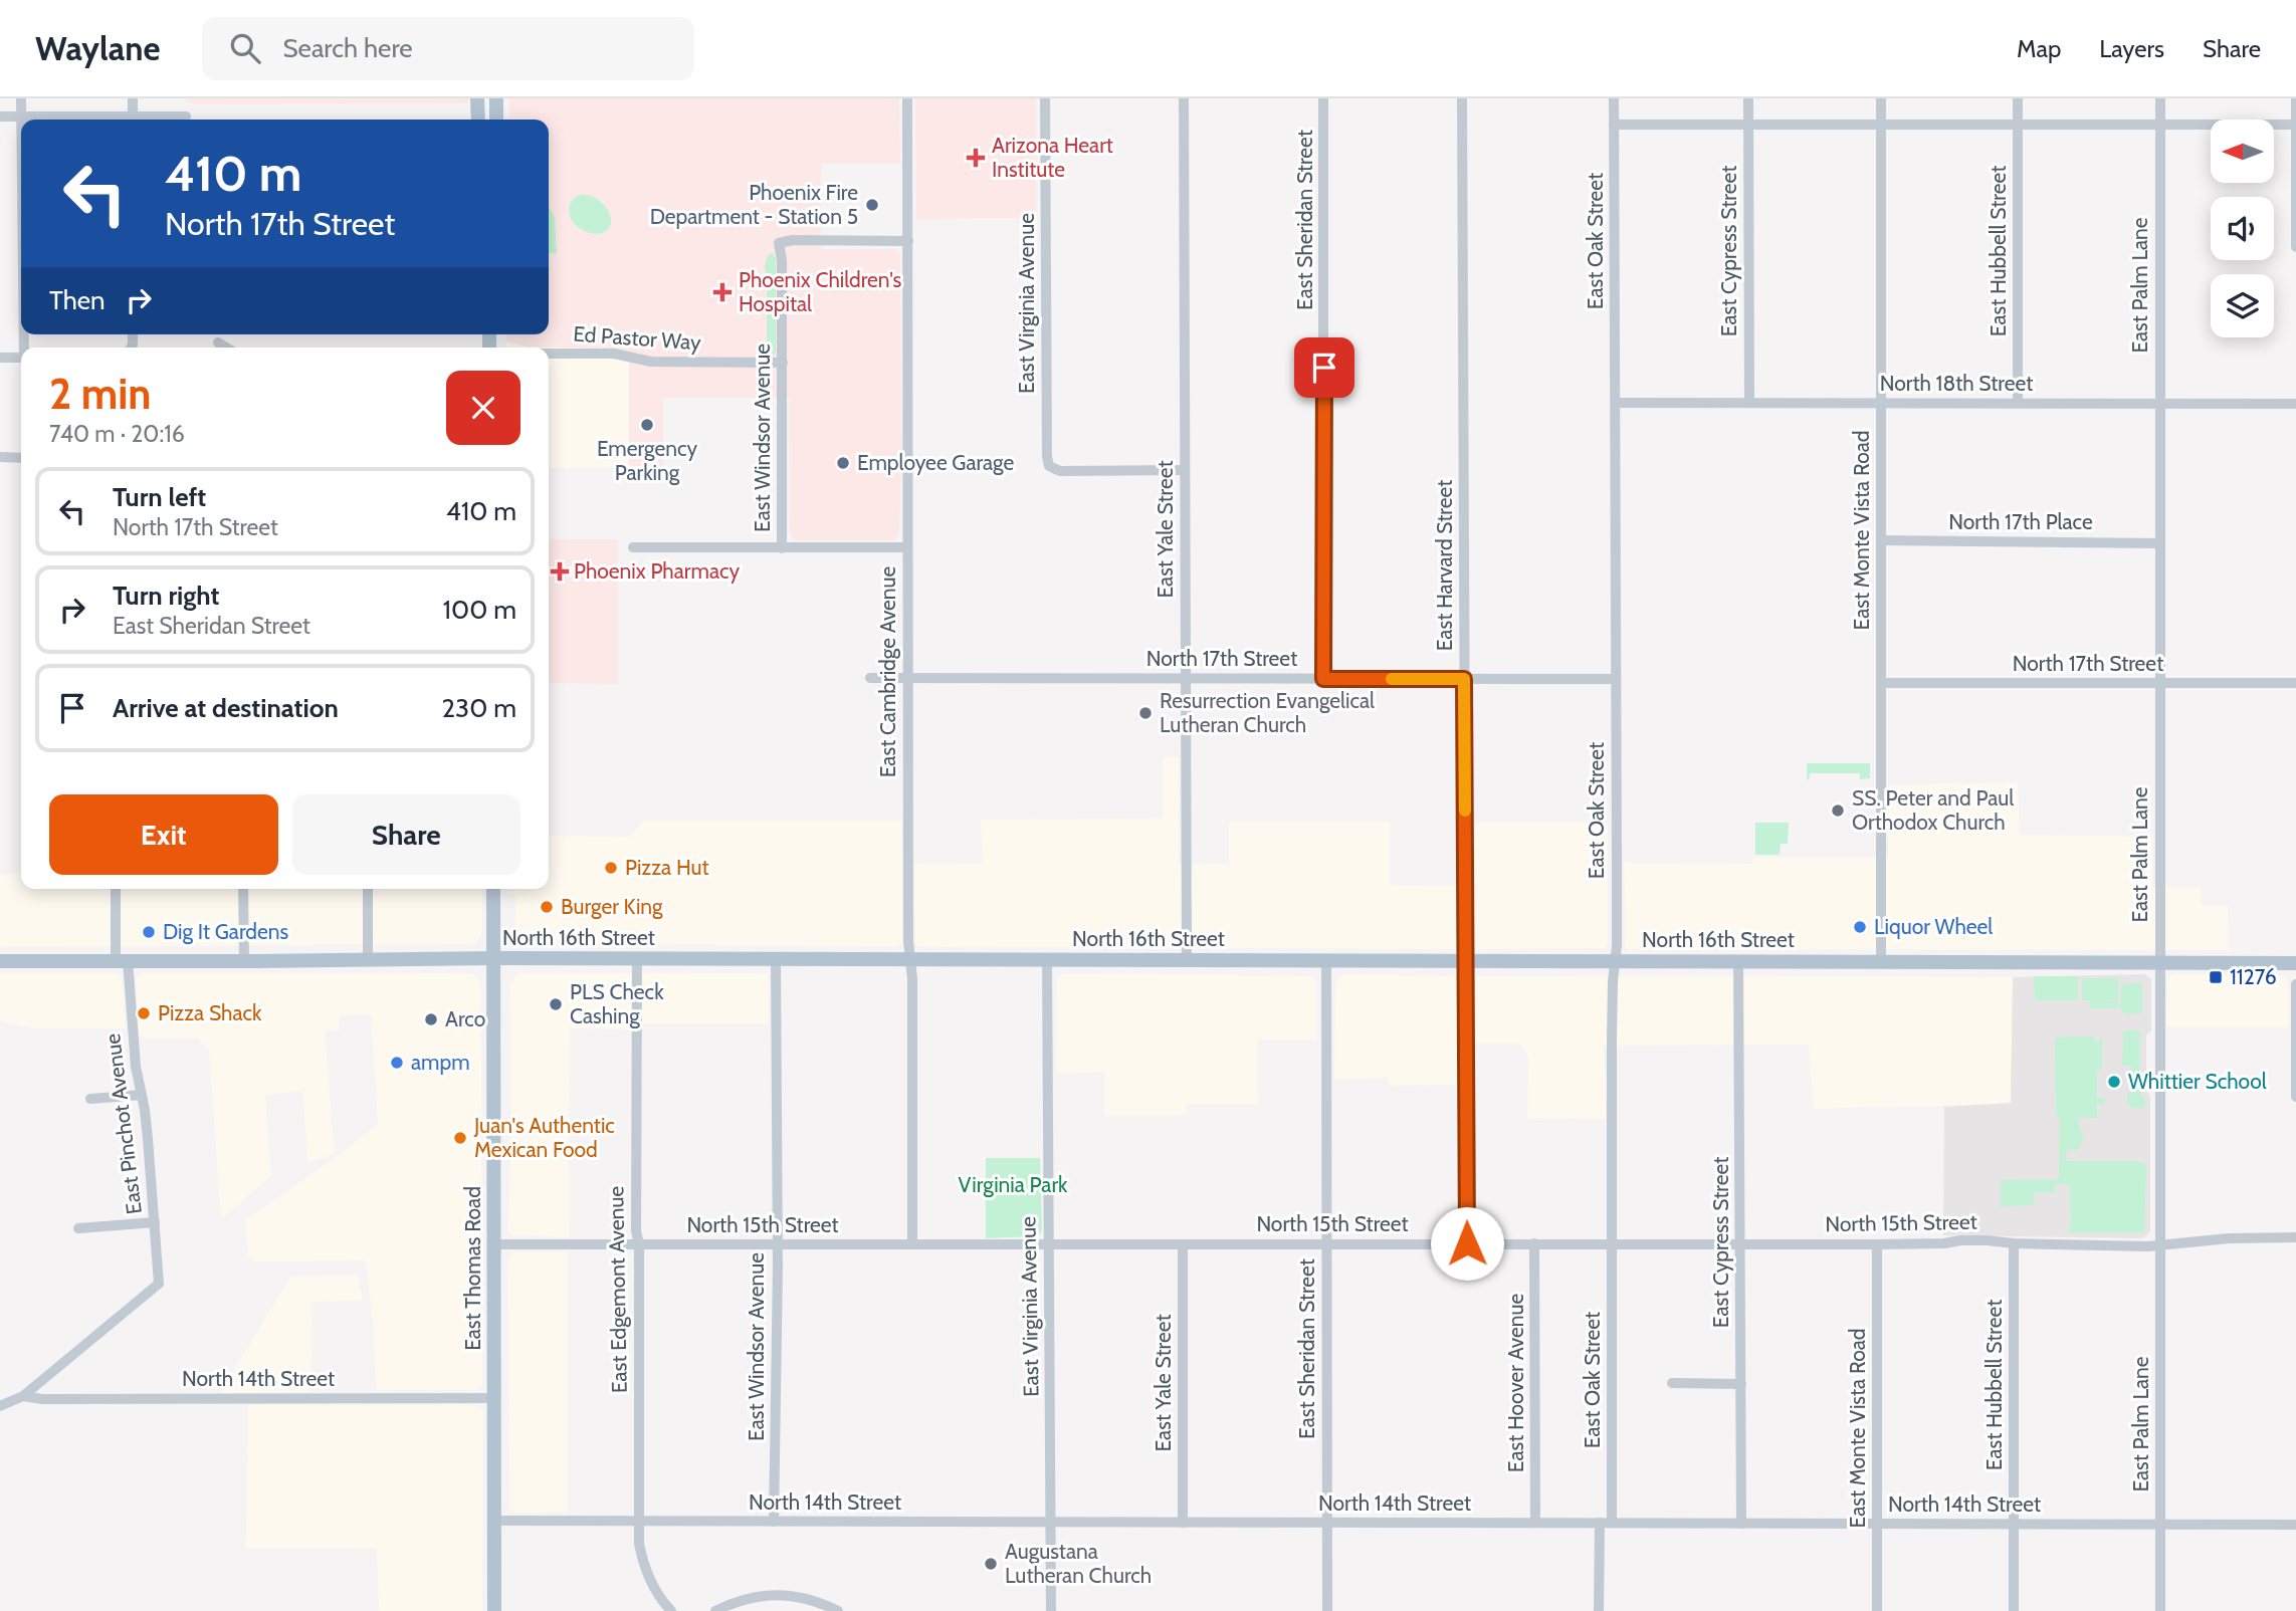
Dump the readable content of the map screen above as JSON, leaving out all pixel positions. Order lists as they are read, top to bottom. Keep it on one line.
{"streets":{"main road":["North 16th Street","East Thomas Road"],"street":["East Sheridan Street","East Oak Street","East Cypress Street","East Hubbell Street","East Palm Lane","East Virginia Avenue","Ed Pastor Way","North 18th Street","East Windsor Avenue","North 17th Place","East Yale Street","East Monte Vista Road","East Harvard Street","North 17th Street","East Cambridge Avenue","East Pinchot Avenue","North 15th Street","East Edgemont Avenue","North 14th Street","East Hoover Avenue"]},"crossings":[["East Sheridan Street","North 17th Street"],["East Sheridan Street","North 16th Street"],["East Sheridan Street","North 15th Street"],["East Sheridan Street","North 14th Street"],["East Oak Street","North 18th Street"],["East Oak Street","North 17th Street"],["East Oak Street","North 16th Street"],["East Oak Street","North 15th Street"],["East Oak Street","North 14th Street"],["East Cypress Street","North 18th Street"],["East Cypress Street","North 16th Street"],["East Cypress Street","North 15th Street"],["East Cypress Street","North 14th Street"],["East Hubbell Street","North 18th Street"],["East Hubbell Street","North 15th Street"],["East Hubbell Street","North 14th Street"],["East Palm Lane","North 18th Street"],["East Palm Lane","North 17th Place"],["East Palm Lane","North 17th Street"],["East Palm Lane","North 16th Street"],["East Palm Lane","North 15th Street"],["East Palm Lane","North 14th Street"],["East Virginia Avenue","East Yale Street"],["East Virginia Avenue","North 16th Street"],["East Virginia Avenue","North 15th Street"],["East Virginia Avenue","North 14th Street"],["Ed Pastor Way","East Windsor Avenue"],["North 18th Street","East Monte Vista Road"],["East Windsor Avenue","East Cambridge Avenue"],["East Windsor Avenue","North 16th Street"],["East Windsor Avenue","North 15th Street"],["East Windsor Avenue","North 14th Street"],["North 17th Place","East Monte Vista Road"],["East Yale Street","North 17th Street"],["East Yale Street","North 16th Street"],["East Yale Street","North 15th Street"],["East Yale Street","North 14th Street"],["East Monte Vista Road","North 17th Street"],["East Monte Vista Road","North 16th Street"],["East Monte Vista Road","North 15th Street"],["East Monte Vista Road","North 14th Street"],["East Harvard Street","North 17th Street"],["East Harvard Street","North 16th Street"],["East Harvard Street","North 15th Street"],["North 17th Street","East Cambridge Avenue"],["East Cambridge Avenue","North 16th Street"],["East Cambridge Avenue","North 15th Street"],["North 16th Street","East Pinchot Avenue"],["North 16th Street","East Thomas Road"],["North 16th Street","East Edgemont Avenue"],["East Pinchot Avenue","North 14th Street"],["North 15th Street","East Thomas Road"],["North 15th Street","East Edgemont Avenue"],["North 15th Street","East Hoover Avenue"],["East Thomas Road","North 14th Street"],["East Edgemont Avenue","North 14th Street"],["North 14th Street","East Hoover Avenue"]],"parks":["Virginia Park"],"places":{"health":["Arizona Heart Institute","Phoenix Children's Hospital","Phoenix Pharmacy"],"other":["Phoenix Fire Department - Station 5","Emergency Parking","Employee Garage","Resurrection Evangelical Lutheran Church","SS. Peter and Paul Orthodox Church","Pizza Hut","Burger King","Liquor Wheel","Dig It Gardens","PLS Check Cashing","Pizza Shack","Arco","ampm","Whittier School","Juan's Authentic Mexican Food","Augustana Lutheran Church"],"transit":["11276"]},"north":"left","page":{"header":"Waylane","search":"Search here","nav":["Map","Layers","Share"],"turn":["410 m","North 17th Street"],"then":"Then","heading":["2 min","740 m · 20:16"],"list":[{"name":"Turn left","note":"North 17th Street","value":"410 m"},{"name":"Turn right","note":"East Sheridan Street","value":"100 m"},{"name":"Arrive at destination","value":"230 m"}],"buttons":["Exit","Share"]}}
